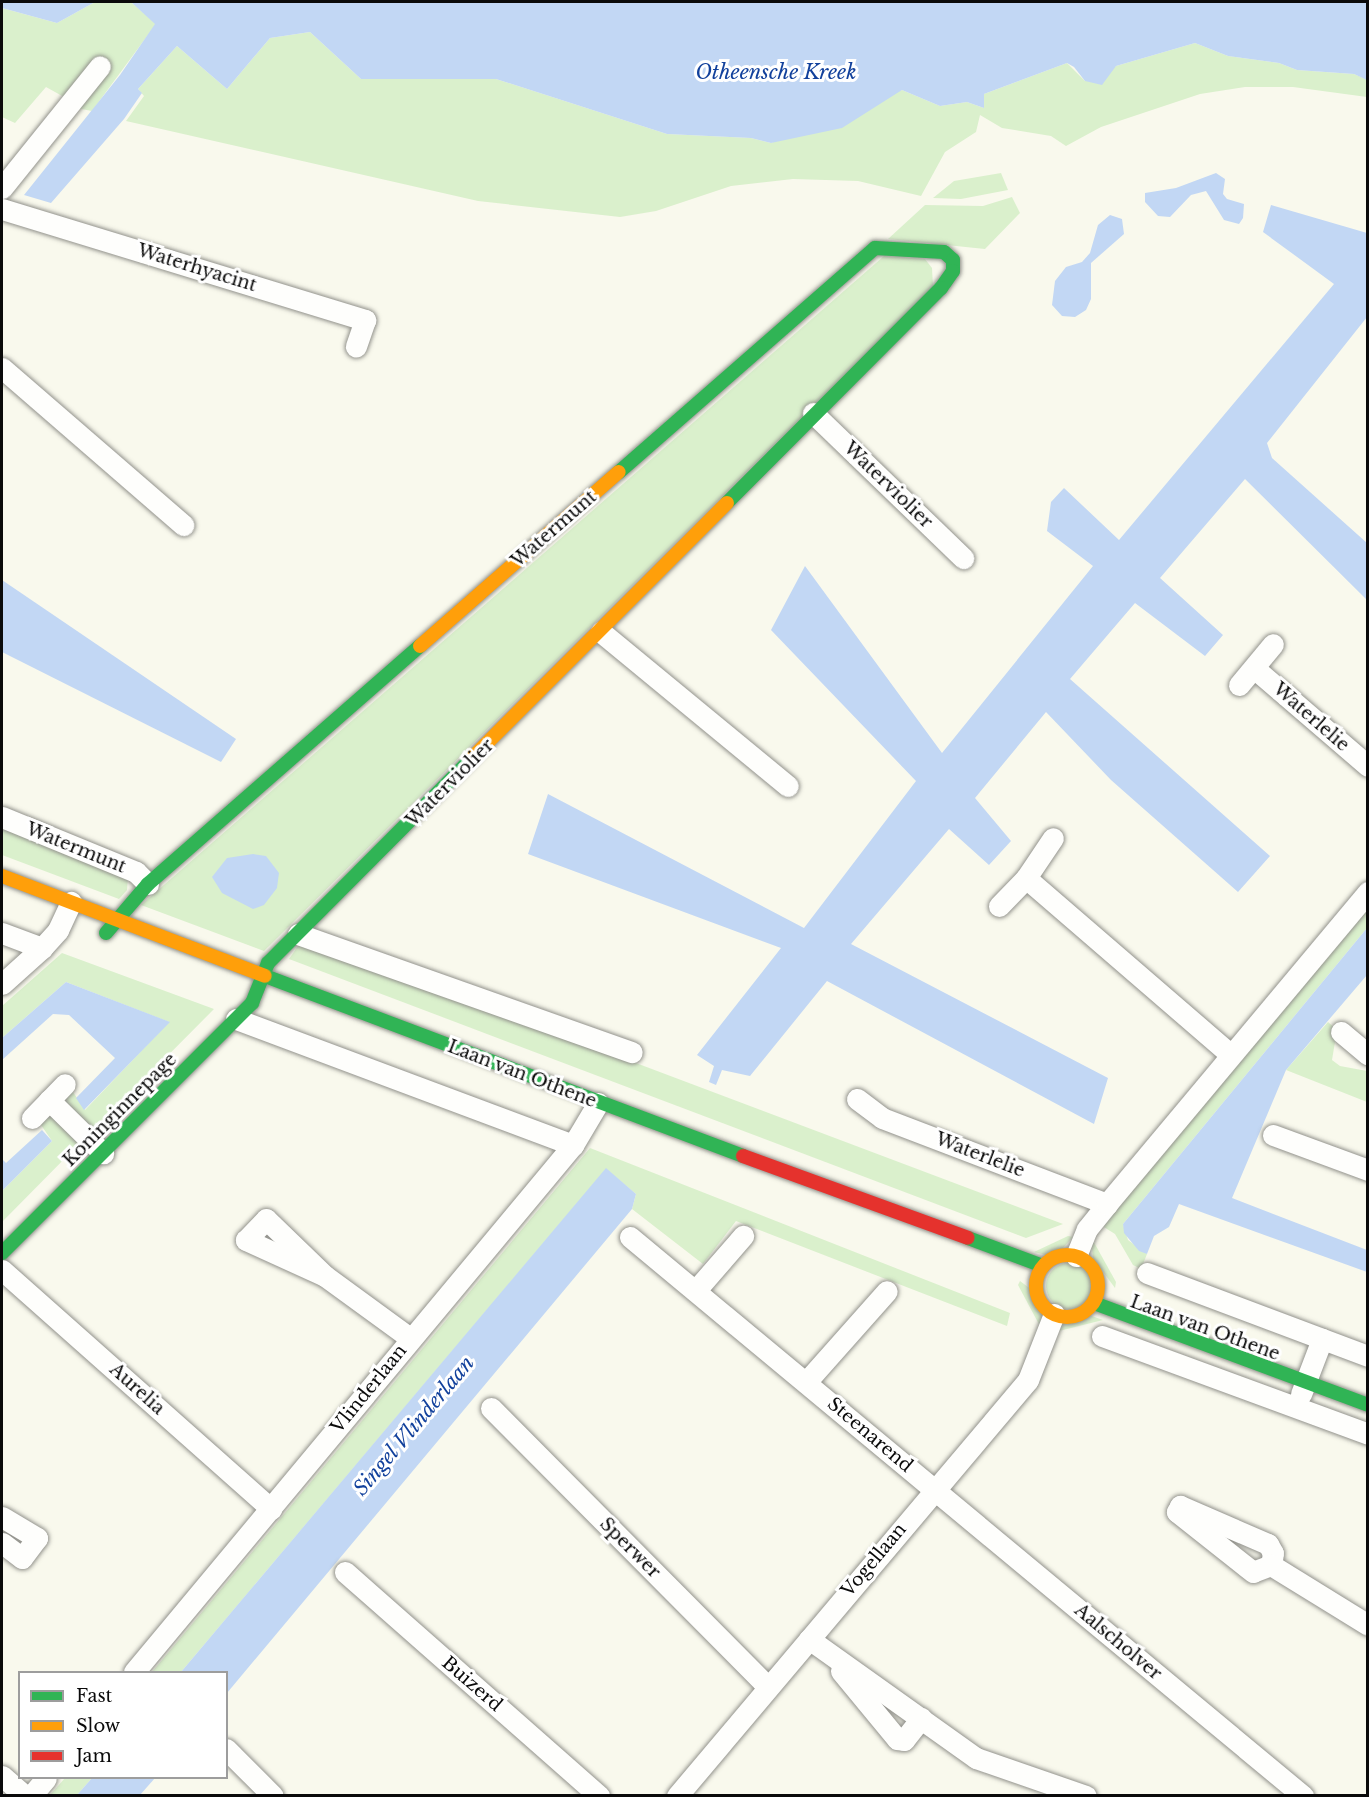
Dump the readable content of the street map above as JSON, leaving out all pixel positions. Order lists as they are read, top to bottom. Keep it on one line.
{"streets":{"street":["Waterhyacint","Waterviolier","Watermunt","Waterlelie","Laan van Othene","Koninginnepage","Aurelia","Vlinderlaan","Steenarend","Sperwer","Vogellaan","Aalscholver","Buizerd"]},"crossings":[["Waterviolier","Watermunt"],["Waterviolier","Laan van Othene"],["Waterviolier","Koninginnepage"],["Watermunt","Laan van Othene"],["Laan van Othene","Koninginnepage"],["Laan van Othene","Vlinderlaan"],["Laan van Othene","Vogellaan"],["Aurelia","Vlinderlaan"],["Steenarend","Vogellaan"],["Steenarend","Aalscholver"],["Sperwer","Vogellaan"],["Vogellaan","Aalscholver"]],"water":["Otheensche Kreek","Singel Vlinderlaan"],"legend":["Fast","Slow","Jam"]}
